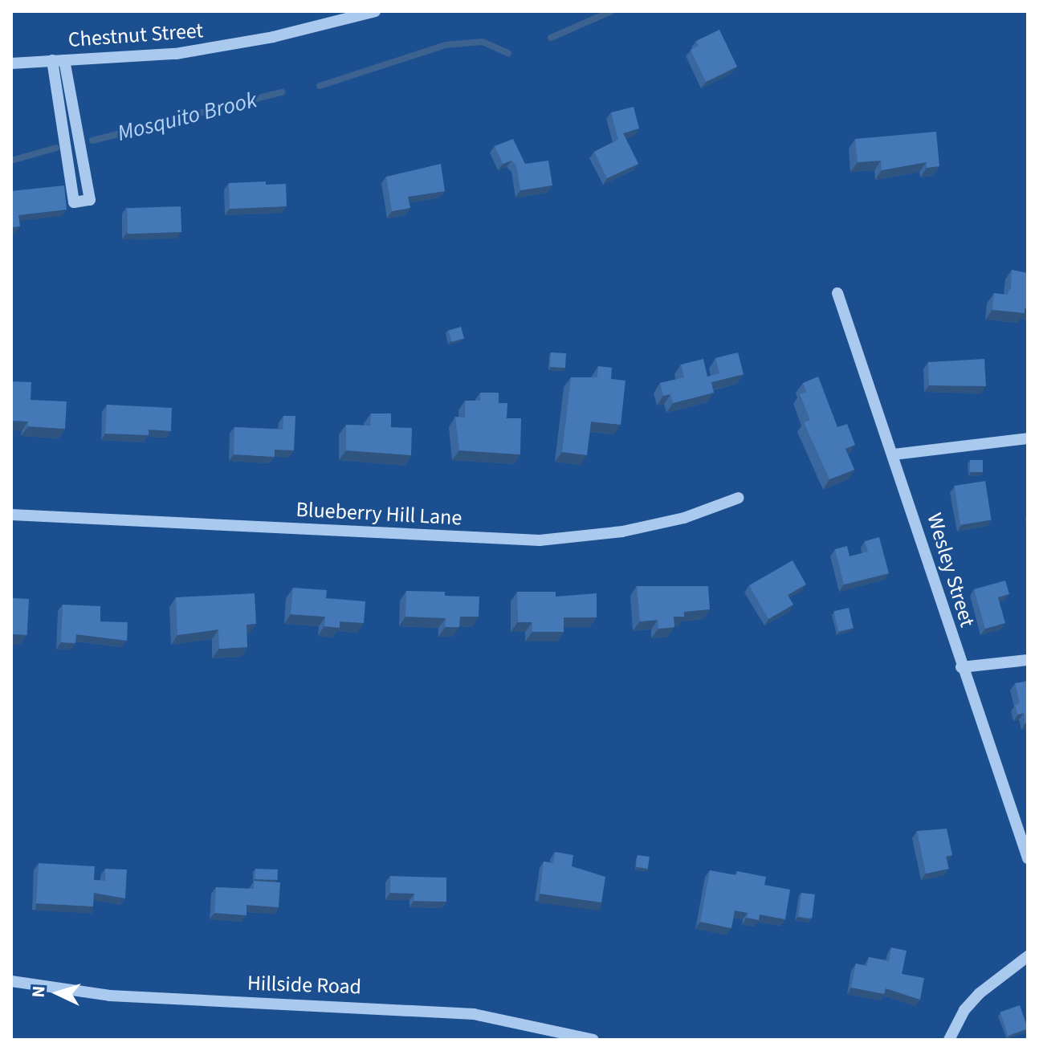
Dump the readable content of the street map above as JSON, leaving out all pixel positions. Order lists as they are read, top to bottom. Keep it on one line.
{"streets":{"street":["Chestnut Street","Blueberry Hill Lane","Wesley Street","Hillside Road"]},"water":["Mosquito Brook"],"north":"left"}
